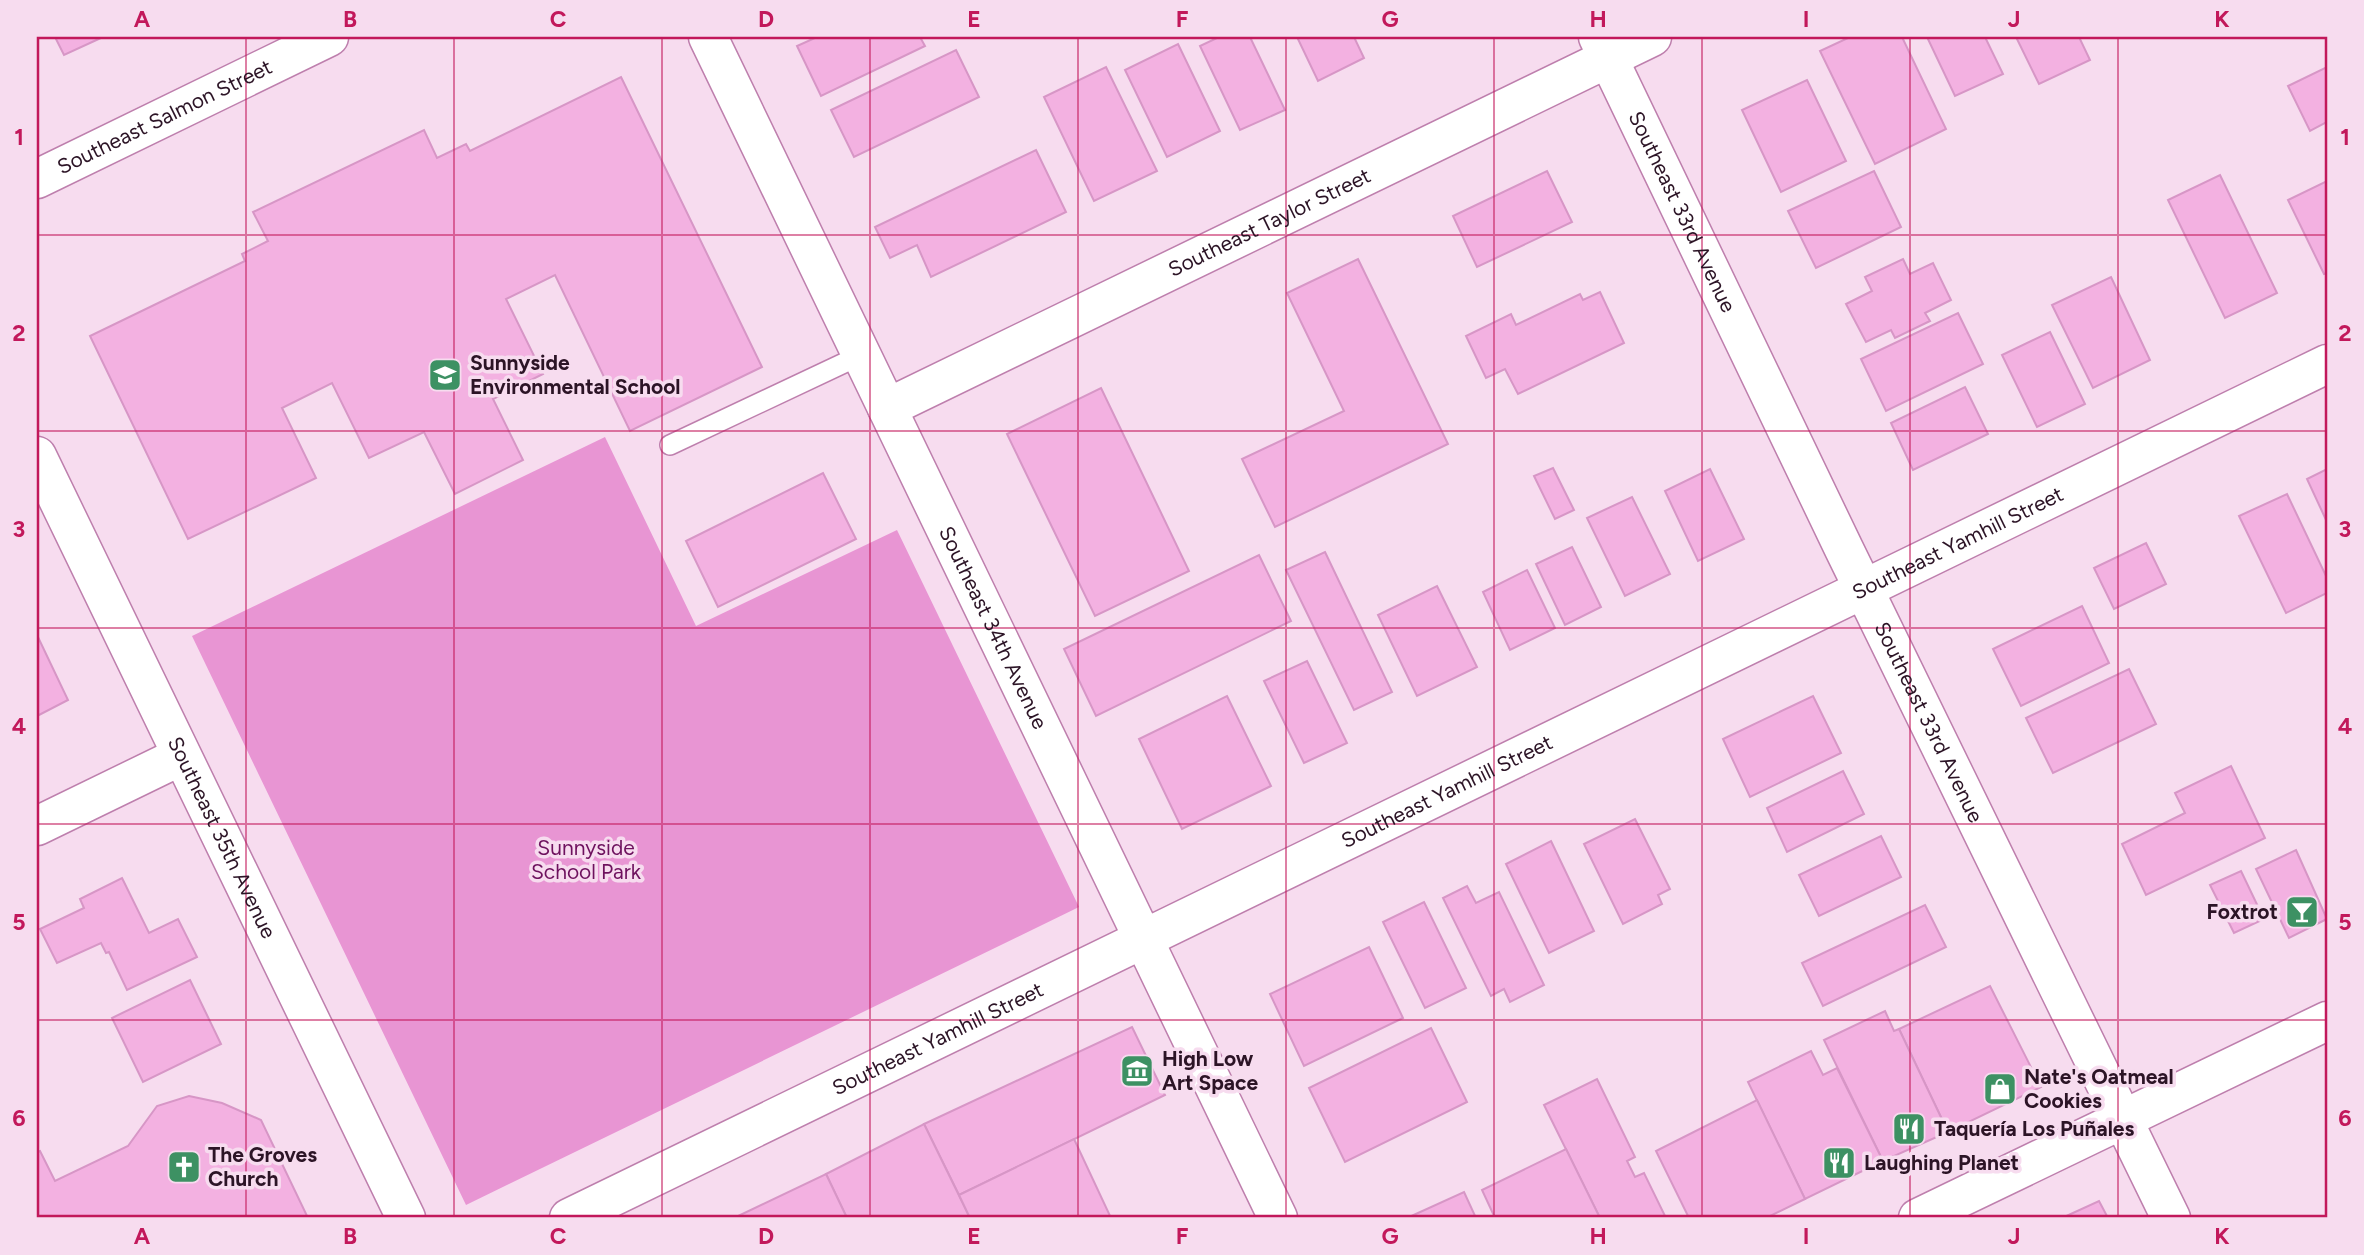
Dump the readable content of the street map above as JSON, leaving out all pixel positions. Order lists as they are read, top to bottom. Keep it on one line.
{"streets":{"street":["Southeast Salmon Street","Southeast 33rd Avenue","Southeast Taylor Street","Southeast Yamhill Street","Southeast 34th Avenue","Southeast 35th Avenue"]},"crossings":[["Southeast 33rd Avenue","Southeast Taylor Street"],["Southeast 33rd Avenue","Southeast Yamhill Street"],["Southeast Taylor Street","Southeast 34th Avenue"],["Southeast Yamhill Street","Southeast 34th Avenue"]],"parks":["Sunnyside School Park"],"places":{"school or university":["Sunnyside Environmental School"],"bar":["Foxtrot"],"museum":["High Low Art Space"],"shop":["Nate's Oatmeal Cookies"],"restaurant":["Taquería Los Puñales","Laughing Planet"],"church":["The Groves Church"]},"grid":{"columns":["A","B","C","D","E","F","G","H","I","J","K"],"rows":["1","2","3","4","5","6"]}}
